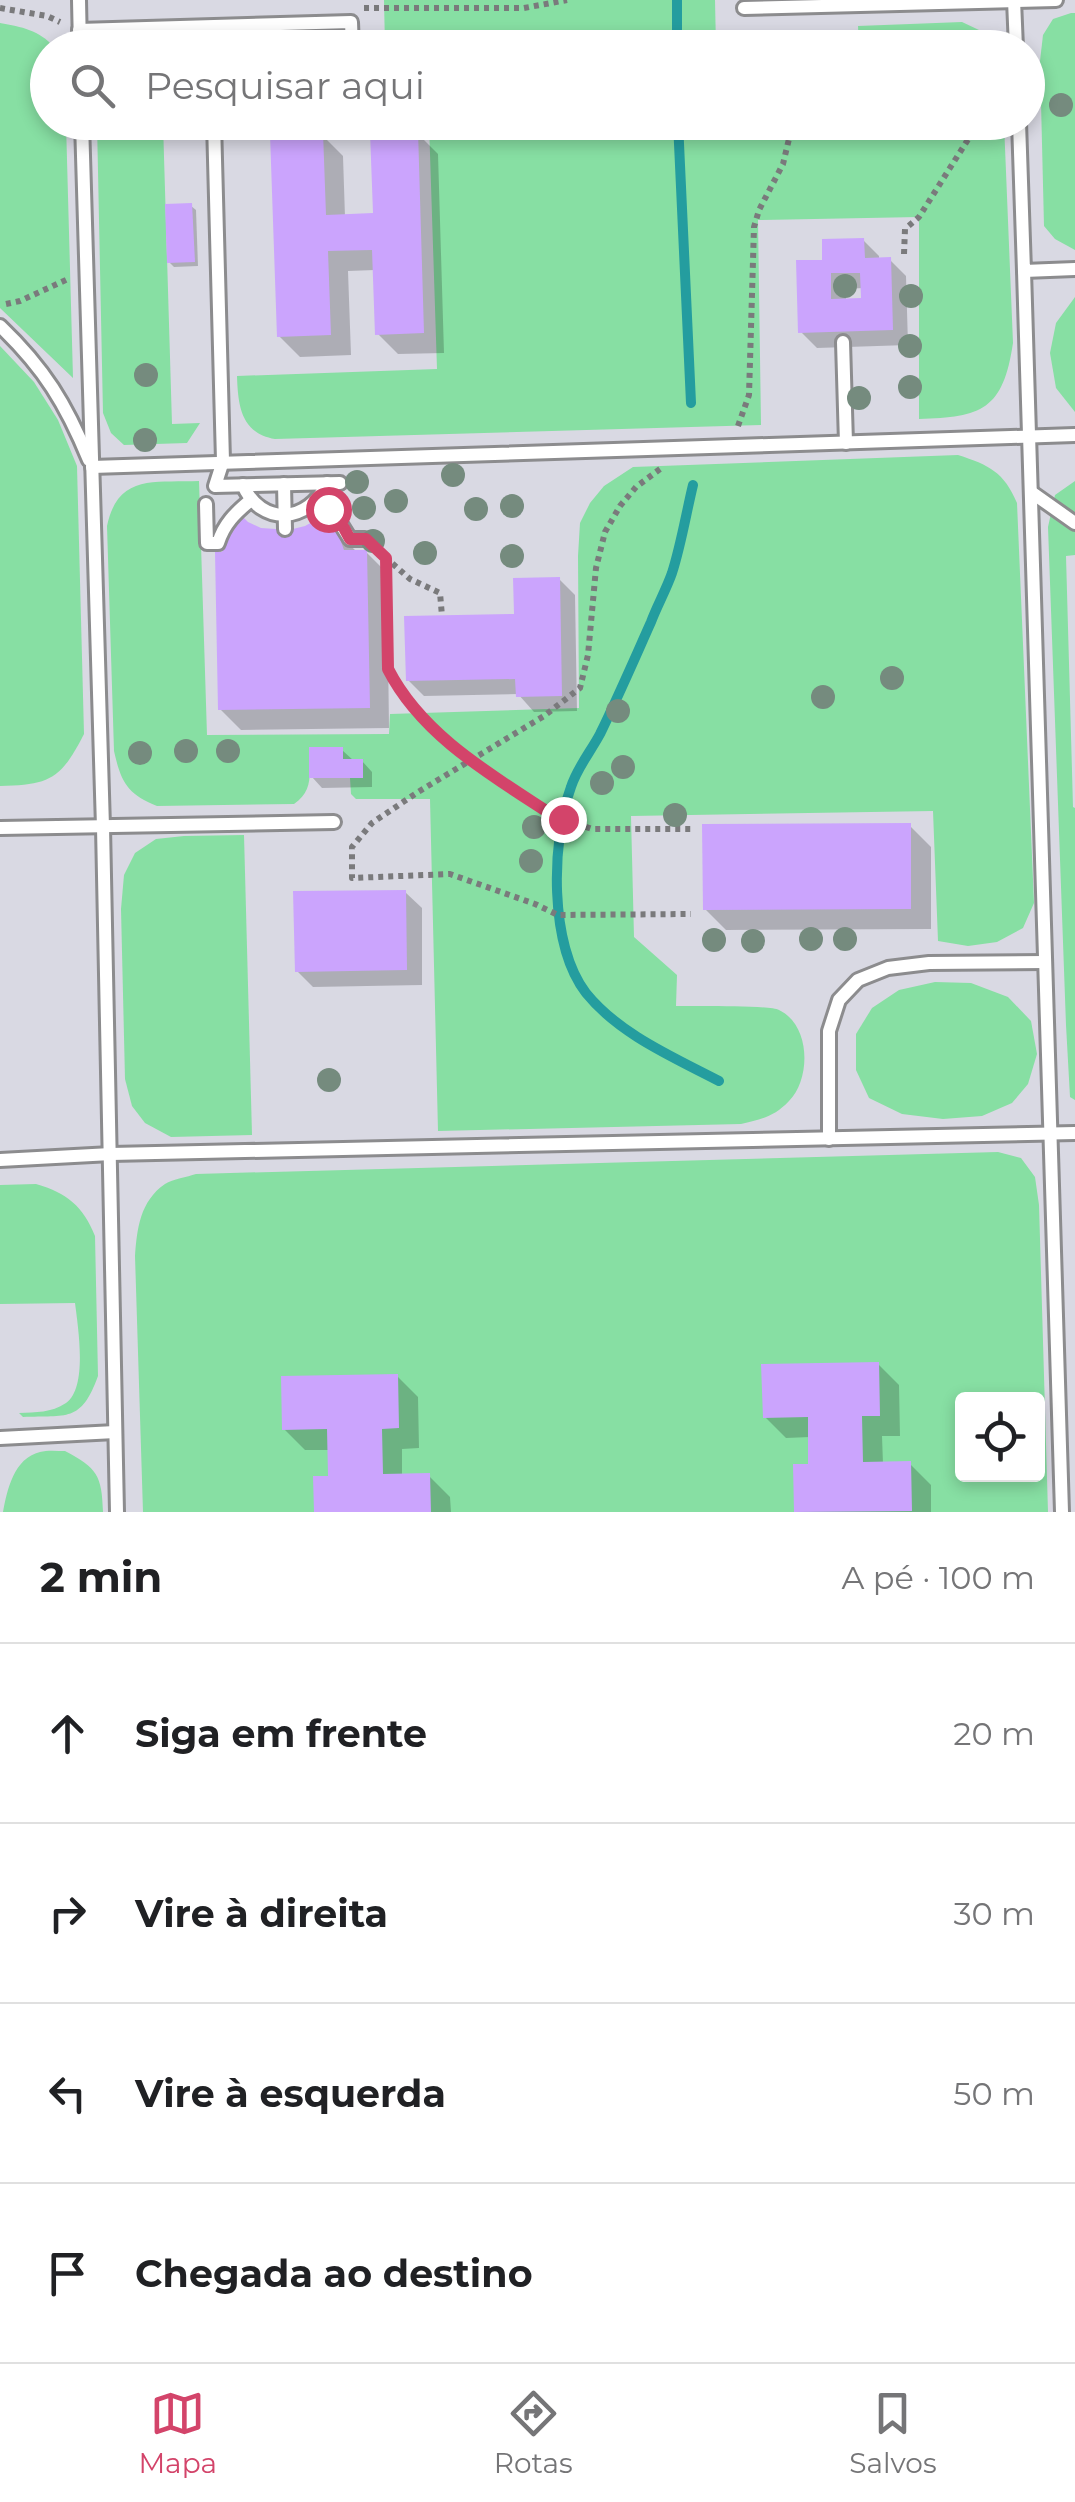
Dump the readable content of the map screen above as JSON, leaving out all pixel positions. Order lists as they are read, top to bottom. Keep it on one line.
{"page":{"search":"Pesquisar aqui","heading":["2 min","A pé · 100 m"],"list":[["Siga em frente","20 m"],["Vire à direita","30 m"],["Vire à esquerda","50 m"],"Chegada ao destino"],"nav":["Mapa","Rotas","Salvos"]}}
